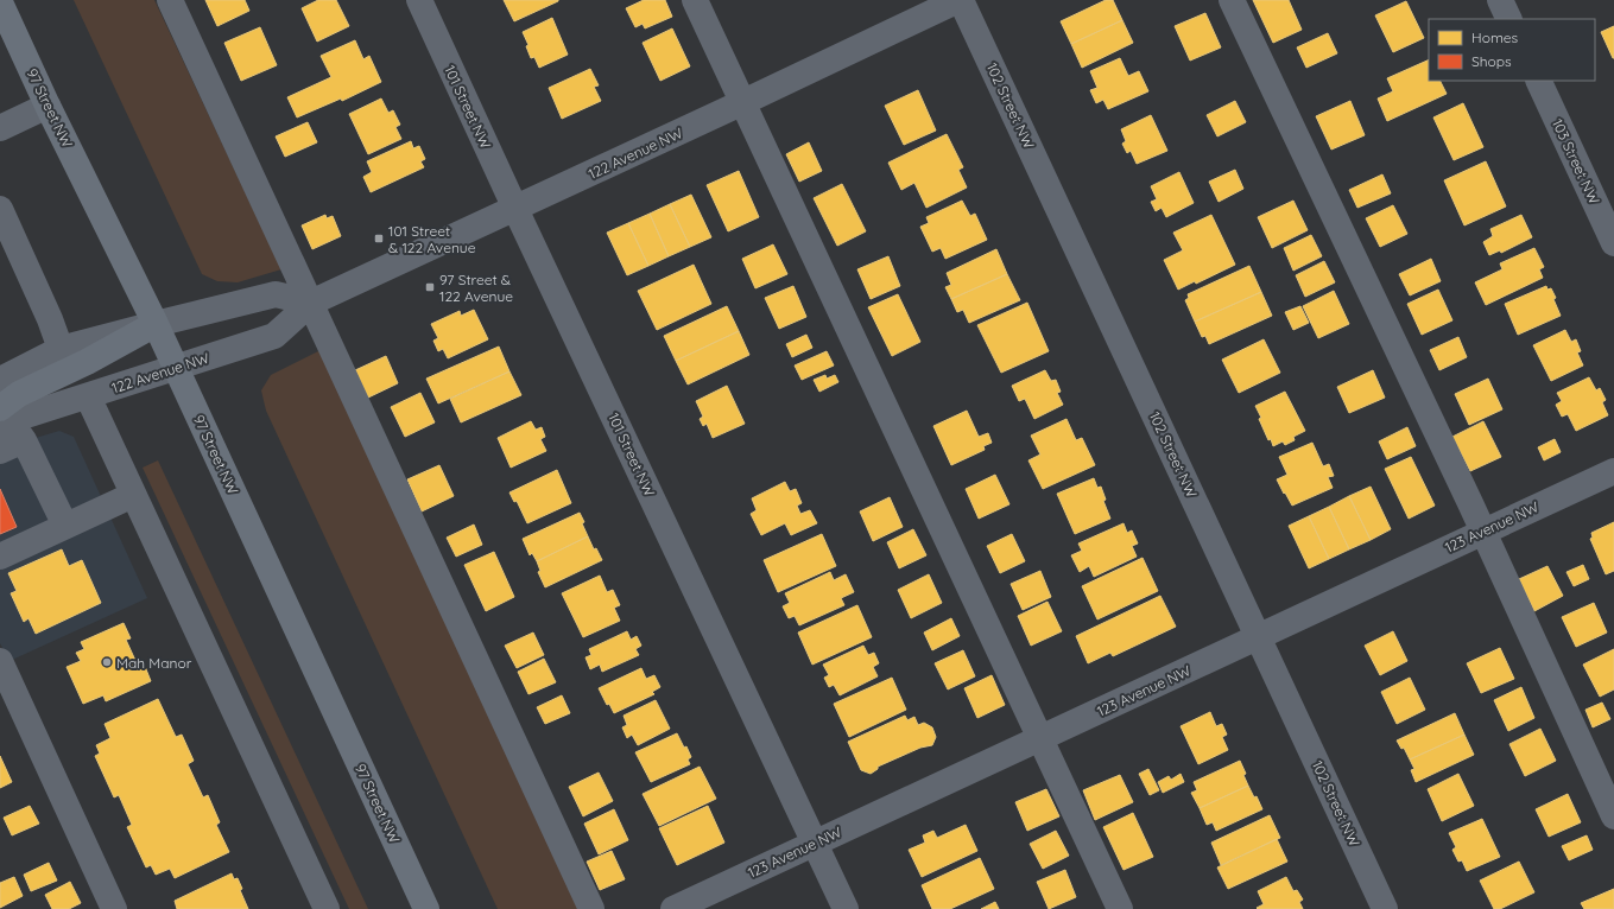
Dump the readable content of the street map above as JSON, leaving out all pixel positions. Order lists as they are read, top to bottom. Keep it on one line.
{"streets":{"main road":["97 Street NW"],"street":["102 Street NW","101 Street NW","122 Avenue NW","103 Street NW","123 Avenue NW"]},"crossings":[["102 Street NW","122 Avenue NW"],["102 Street NW","123 Avenue NW"],["101 Street NW","122 Avenue NW"],["101 Street NW","123 Avenue NW"],["97 Street NW","122 Avenue NW"]],"places":{"transit":["101 Street & 122 Avenue","97 Street & 122 Avenue"],"other":["Mah Manor"]},"legend":["Homes","Shops"]}
